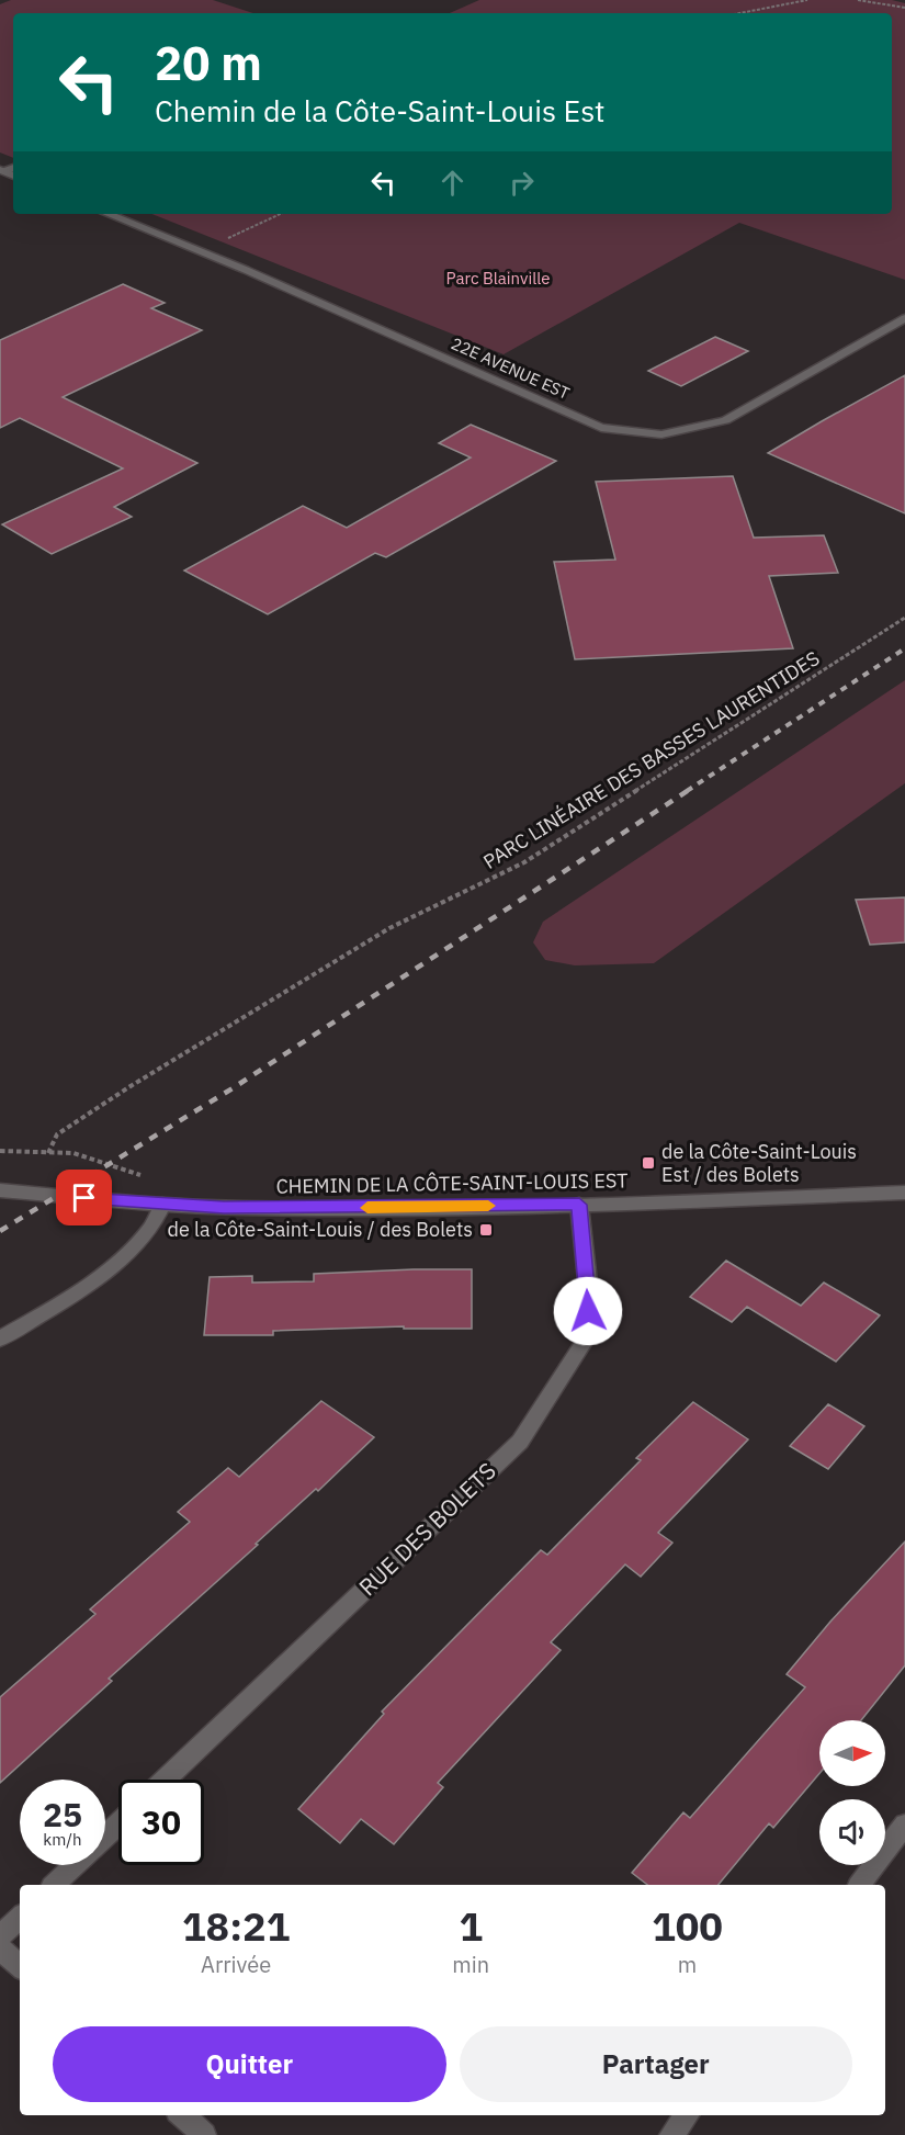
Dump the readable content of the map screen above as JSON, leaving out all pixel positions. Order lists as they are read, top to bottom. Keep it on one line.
{"streets":{"street":["22E AVENUE EST","CHEMIN DE LA CÔTE-SAINT-LOUIS EST","RUE DES BOLETS"],"path":["PARC LINÉAIRE DES BASSES LAURENTIDES"]},"crossings":[["CHEMIN DE LA CÔTE-SAINT-LOUIS EST","RUE DES BOLETS"]],"parks":["Parc Blainville"],"places":{"transit":["de la Côte-Saint-Louis Est / des Bolets","de la Côte-Saint-Louis / des Bolets"]},"north":"right","page":{"turn":["20 m","Chemin de la Côte-Saint-Louis Est"],"speed":"25 km/h","limit":"30","eta":["18:21","Arrivée","1","min","100","m"],"buttons":["Quitter","Partager"]}}
